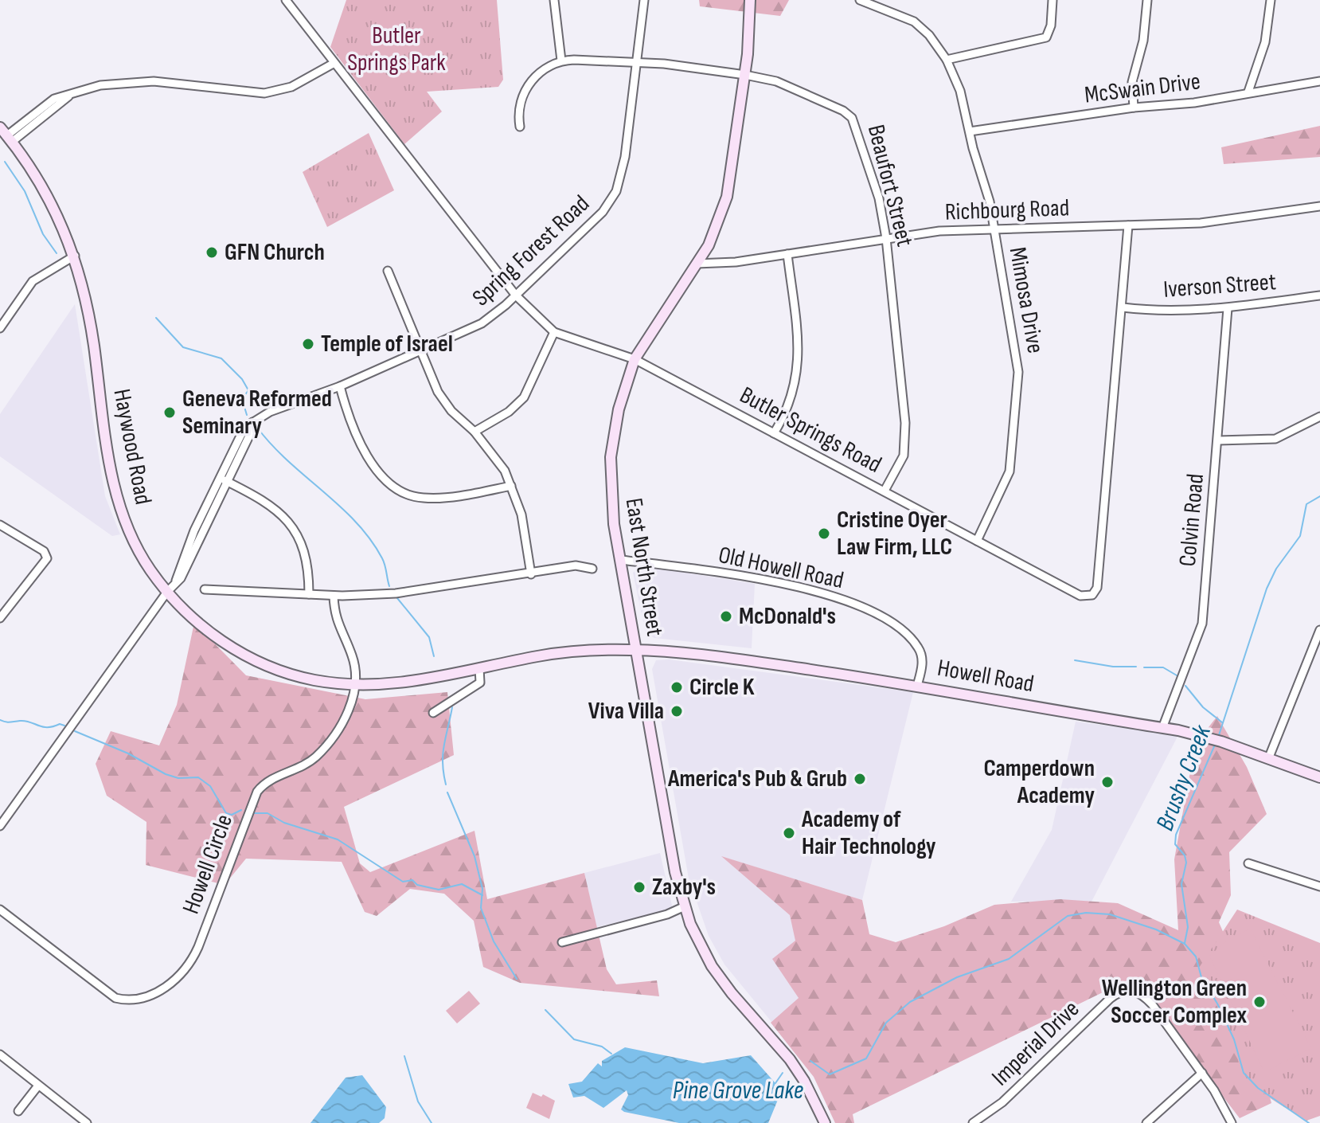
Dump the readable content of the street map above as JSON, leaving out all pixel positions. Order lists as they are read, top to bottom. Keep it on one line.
{"streets":{"main road":["Haywood Road","East North Street","Howell Road"],"street":["McSwain Drive","Beaufort Street","Richbourg Road","Spring Forest Road","Iverson Street","Mimosa Drive","Butler Springs Road","Colvin Road","Old Howell Road","Howell Circle","Imperial Drive"]},"crossings":[["McSwain Drive","Mimosa Drive"],["Beaufort Street","Richbourg Road"],["Beaufort Street","Spring Forest Road"],["Beaufort Street","Butler Springs Road"],["Beaufort Street","East North Street"],["Richbourg Road","Mimosa Drive"],["Richbourg Road","Butler Springs Road"],["Richbourg Road","East North Street"],["Spring Forest Road","Butler Springs Road"],["Spring Forest Road","Haywood Road"],["Iverson Street","Butler Springs Road"],["Iverson Street","Colvin Road"],["Mimosa Drive","Butler Springs Road"],["Butler Springs Road","East North Street"],["Haywood Road","East North Street"],["Haywood Road","Howell Road"],["Haywood Road","Howell Circle"],["Colvin Road","Howell Road"],["East North Street","Old Howell Road"],["East North Street","Howell Road"],["Old Howell Road","Howell Road"]],"water":["Brushy Creek","Pine Grove Lake"],"parks":["Butler Springs Park"],"places":["GFN Church","Temple of Israel","Geneva Reformed Seminary","Cristine Oyer Law Firm, LLC","McDonald's","Circle K","Viva Villa","America's Pub & Grub","Camperdown Academy","Academy of Hair Technology","Zaxby's","Wellington Green Soccer Complex"]}
